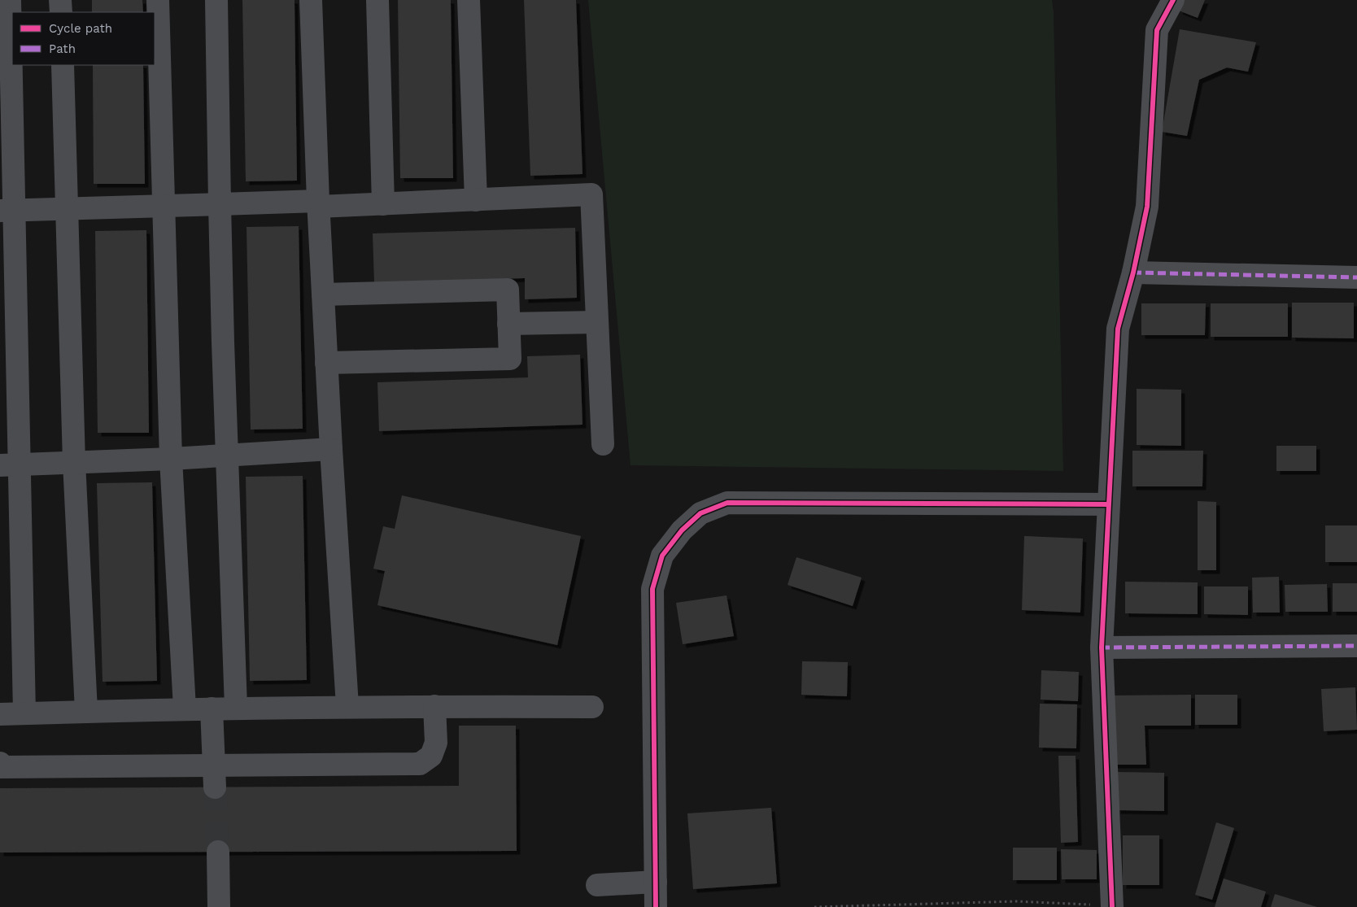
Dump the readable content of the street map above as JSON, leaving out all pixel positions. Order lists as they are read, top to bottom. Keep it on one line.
{"legend":["Cycle path","Path"]}
